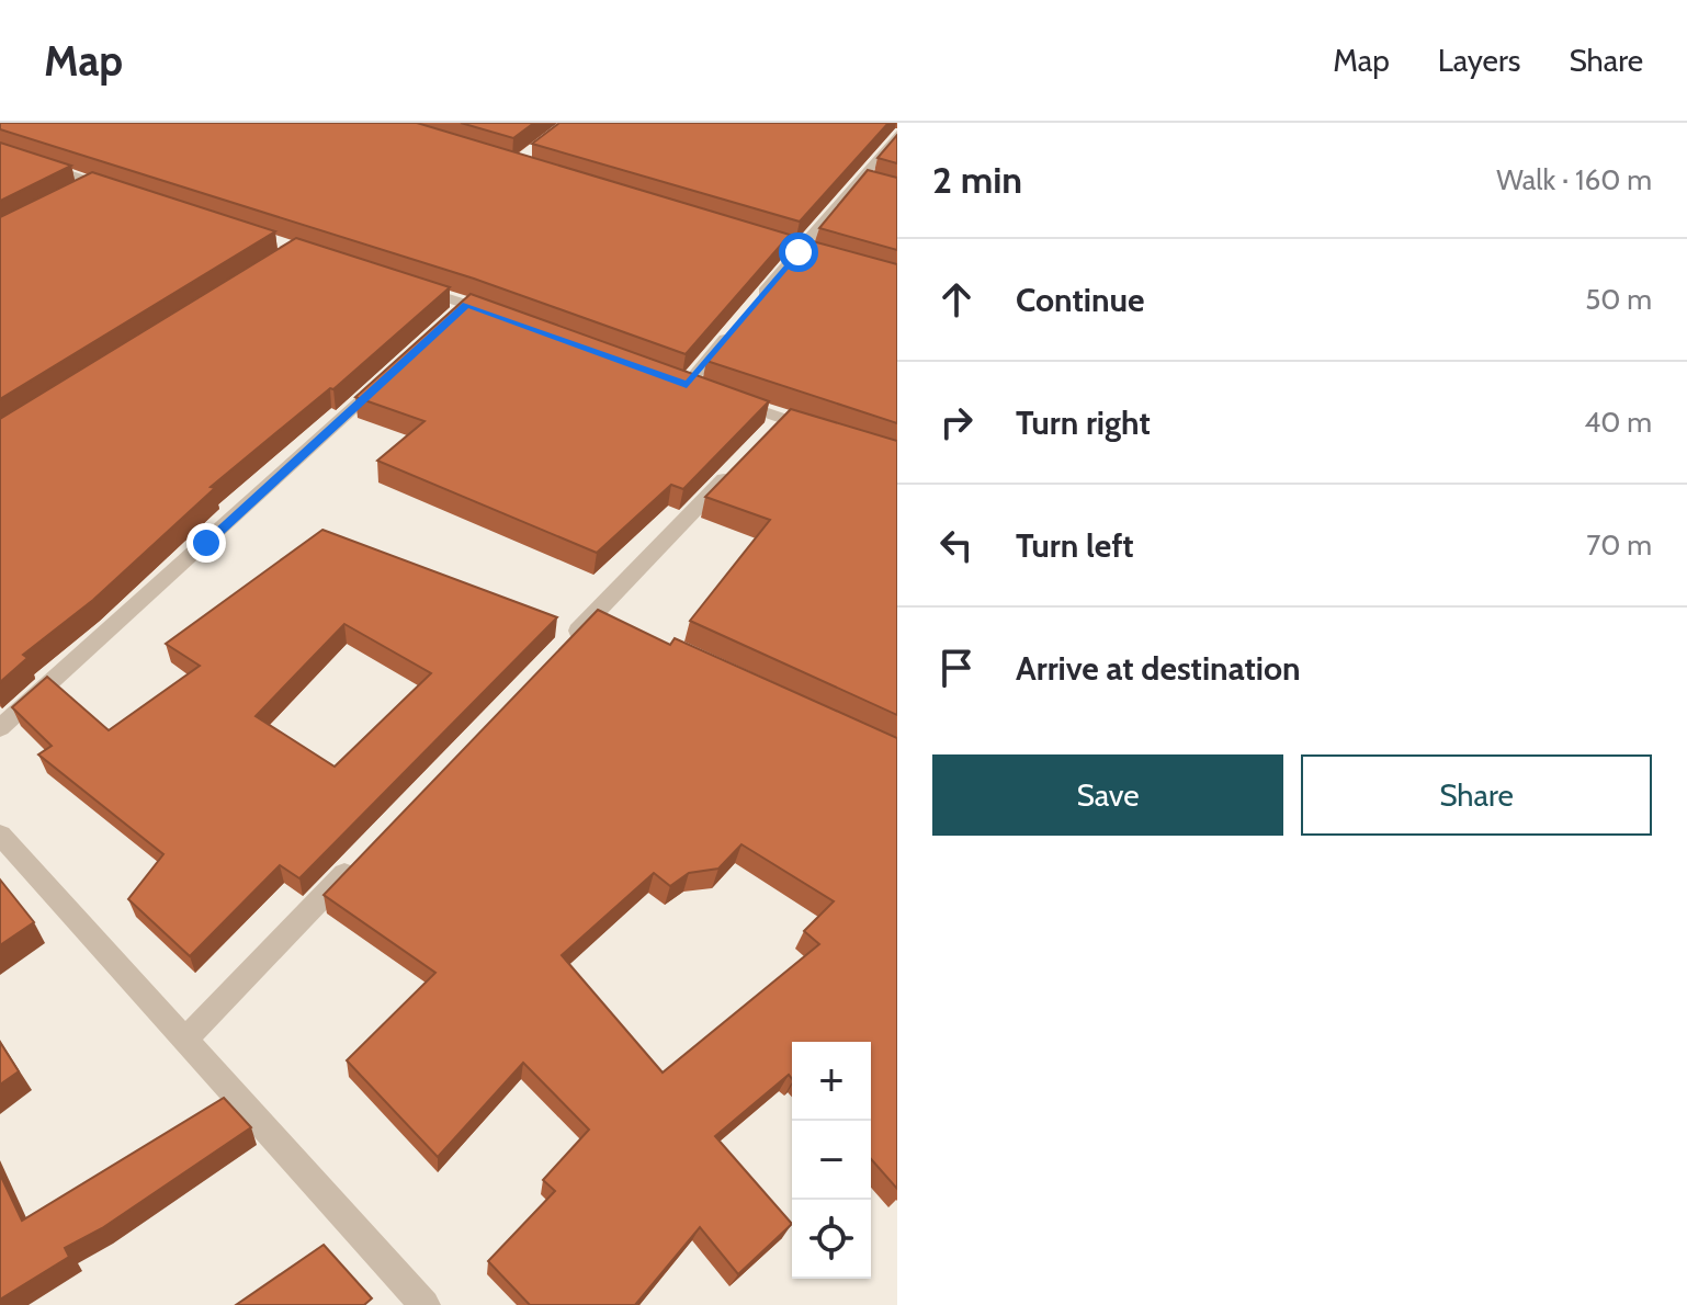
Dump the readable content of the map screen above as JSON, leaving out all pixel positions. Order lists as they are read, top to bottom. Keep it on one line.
{"page":{"header":"Map","nav":["Map","Layers","Share"],"heading":["2 min","Walk · 160 m"],"list":[["Continue","50 m"],["Turn right","40 m"],["Turn left","70 m"],"Arrive at destination"],"buttons":["Save","Share"],"map_buttons":["+","−"]}}
